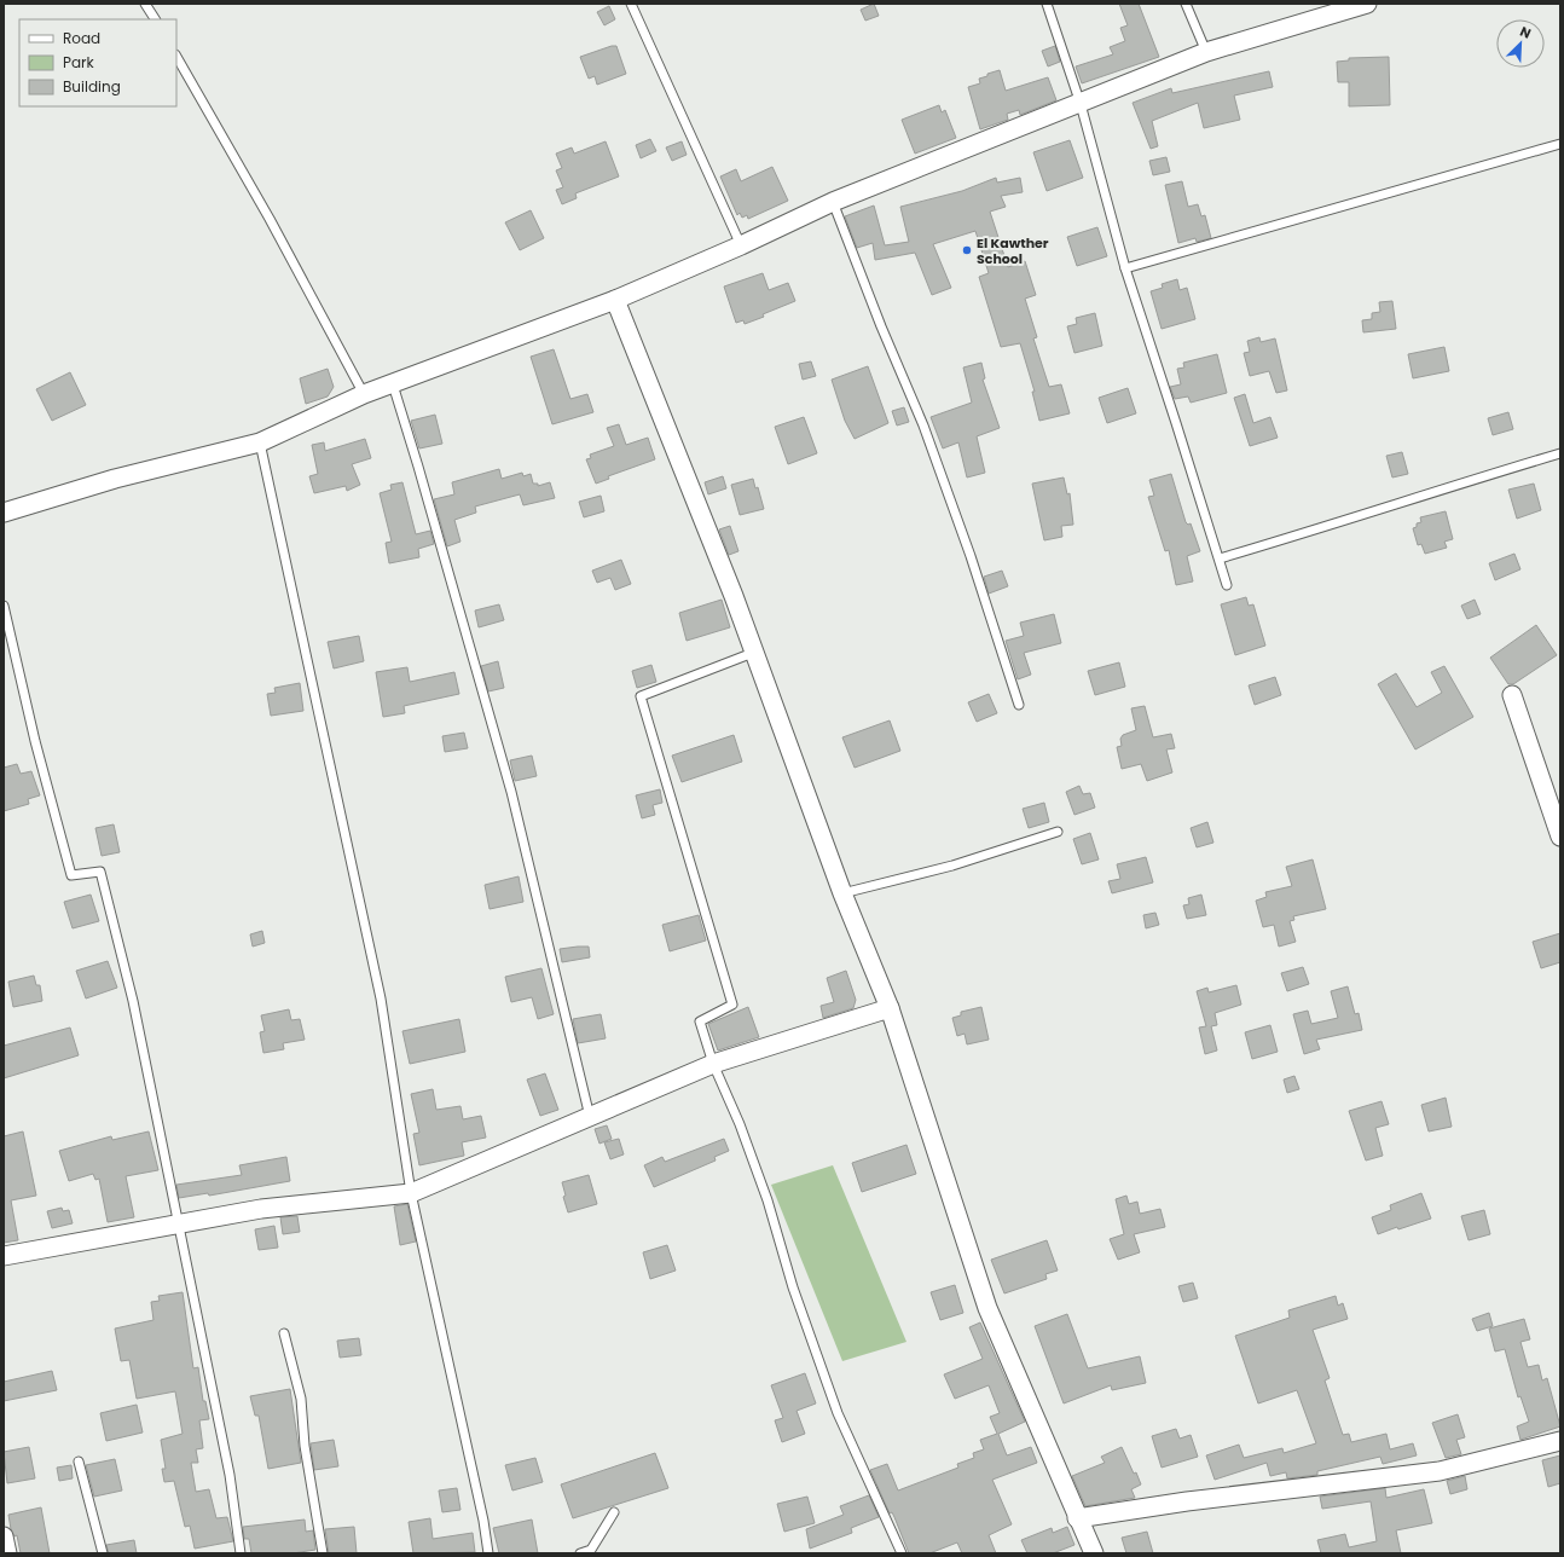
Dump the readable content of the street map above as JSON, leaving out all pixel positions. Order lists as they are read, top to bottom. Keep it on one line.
{"places":["El Kawther School"],"legend":["Road","Park","Building"],"north":"top right"}
